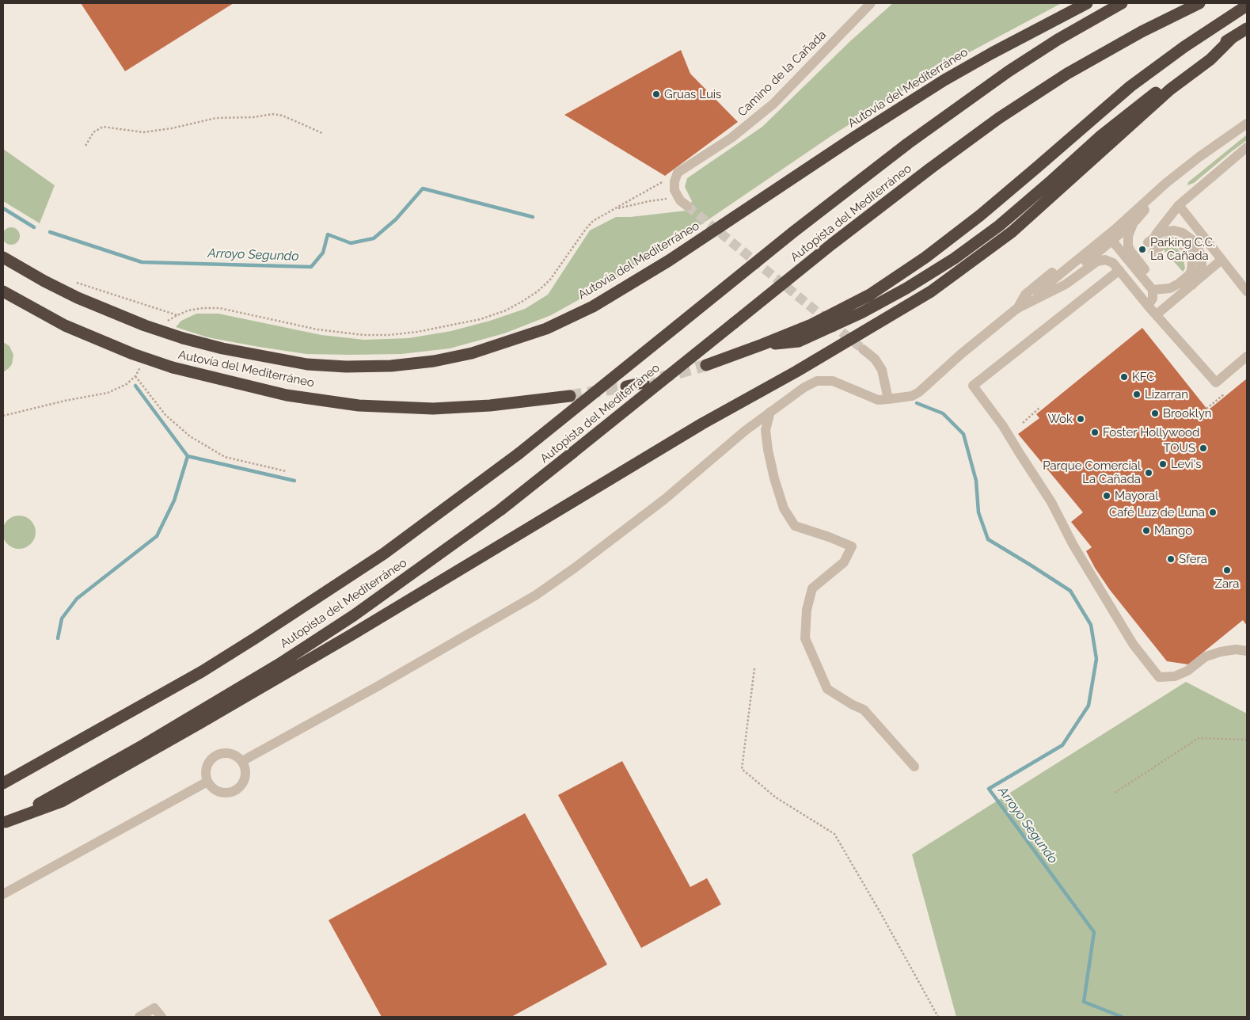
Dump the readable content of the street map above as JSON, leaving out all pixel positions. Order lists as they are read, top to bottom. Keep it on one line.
{"streets":{"highway":["Autovía del Mediterráneo","Autopista del Mediterráneo"],"street":["Camino de la Cañada"]},"water":["Arroyo Segundo"],"places":["Gruas Luis","Parking C.C. La Cañada","KFC","Lizarran","Brooklyn","Wok","Foster Hollywood","TOUS","Levi's","Parque Comercial La Cañada","Mayoral","Café Luz de Luna","Mango","Sfera","Zara"]}
